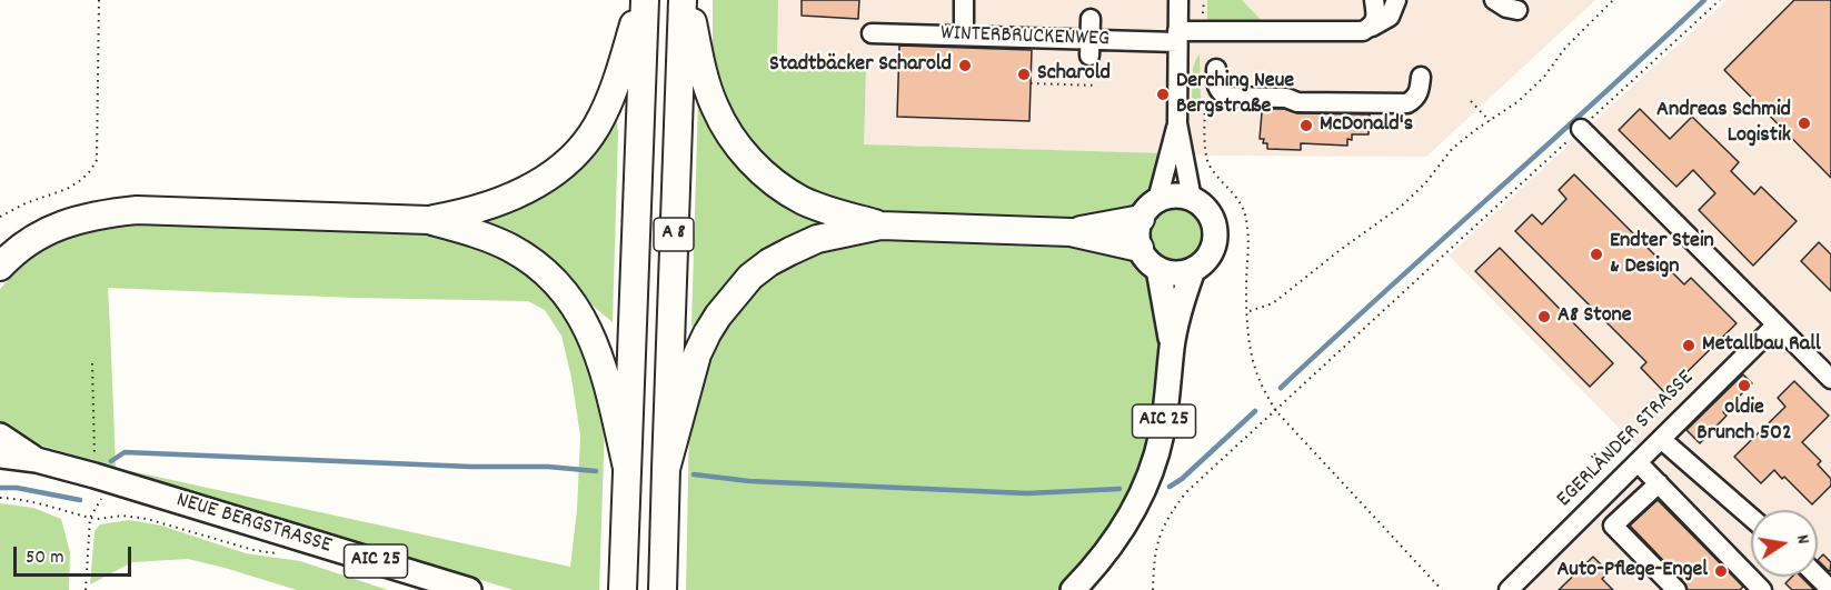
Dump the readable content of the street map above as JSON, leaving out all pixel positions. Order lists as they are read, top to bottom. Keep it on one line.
{"streets":{"highway":["A 8"],"main road":["AIC 25","NEUE BERGSTRASSE"],"street":["WINTERBRUCKENWEG","EGERLÄNDER STRASSE"]},"crossings":[["AIC 25","NEUE BERGSTRASSE"]],"places":["Stadtbäcker Scharold","Scharold","Derching Neue Bergstraße","Andreas Schmid Logistik","McDonald's","Endter Stein & Design","A8 Stone","Metallbau Rall","oldie Brunch 502","Auto-Pflege-Engel"],"scale_bar":"50 m","north":"right"}
